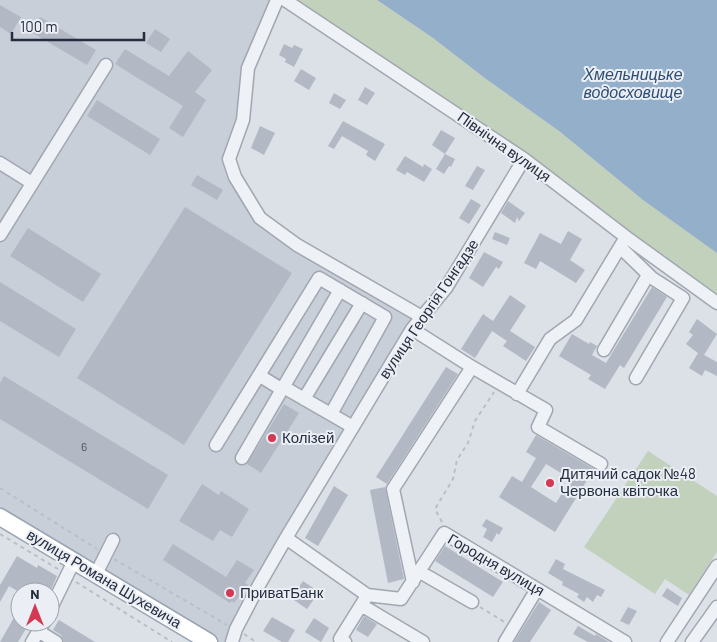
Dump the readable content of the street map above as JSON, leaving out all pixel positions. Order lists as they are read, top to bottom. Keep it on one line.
{"streets":{"main road":["вулиця Романа Шухевича"],"street":["Північна вулиця","вулиця Георгія Гонгадзе","Городня вулиця"]},"crossings":[["Північна вулиця","вулиця Георгія Гонгадзе"],["вулиця Георгія Гонгадзе","Городня вулиця"]],"water":["Хмельницьке водосховище"],"places":["Колізей","Дитячий садок №48 Червона квіточка","ПриватБанк"],"house_numbers":["6"],"scale_bar":"100 m","north":"top"}
